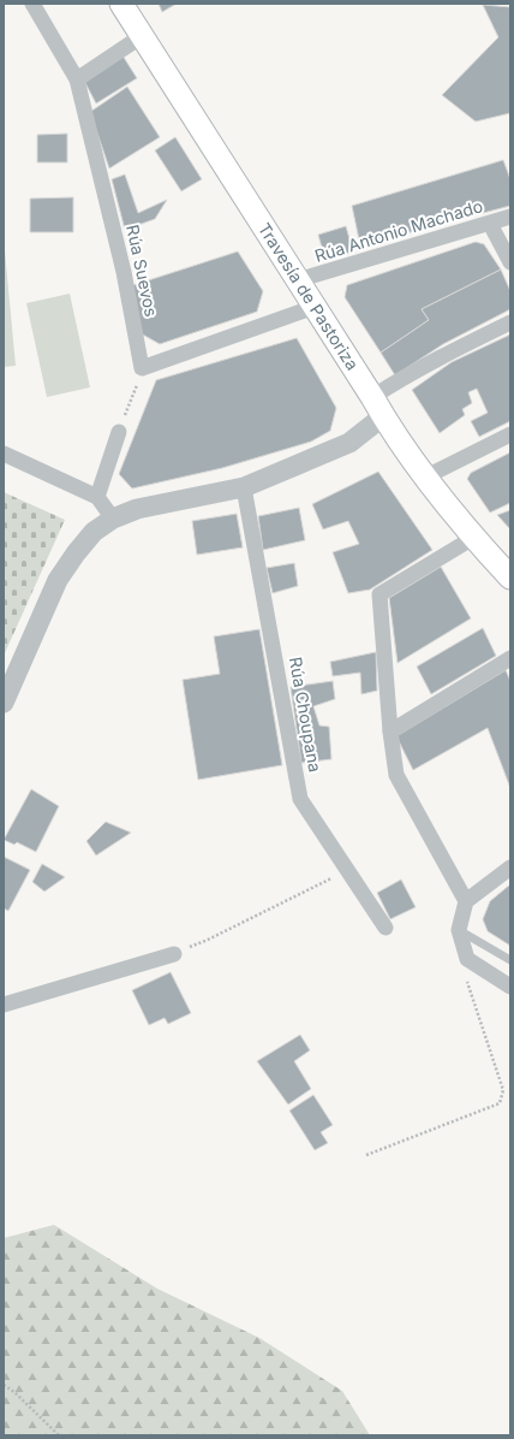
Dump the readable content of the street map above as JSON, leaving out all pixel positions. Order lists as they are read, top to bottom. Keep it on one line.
{"streets":{"main road":["Travesía de Pastoriza"],"street":["Rúa Antonio Machado","Rúa Suevos","Rúa Choupana"]},"crossings":[["Rúa Antonio Machado","Travesía de Pastoriza"]]}
